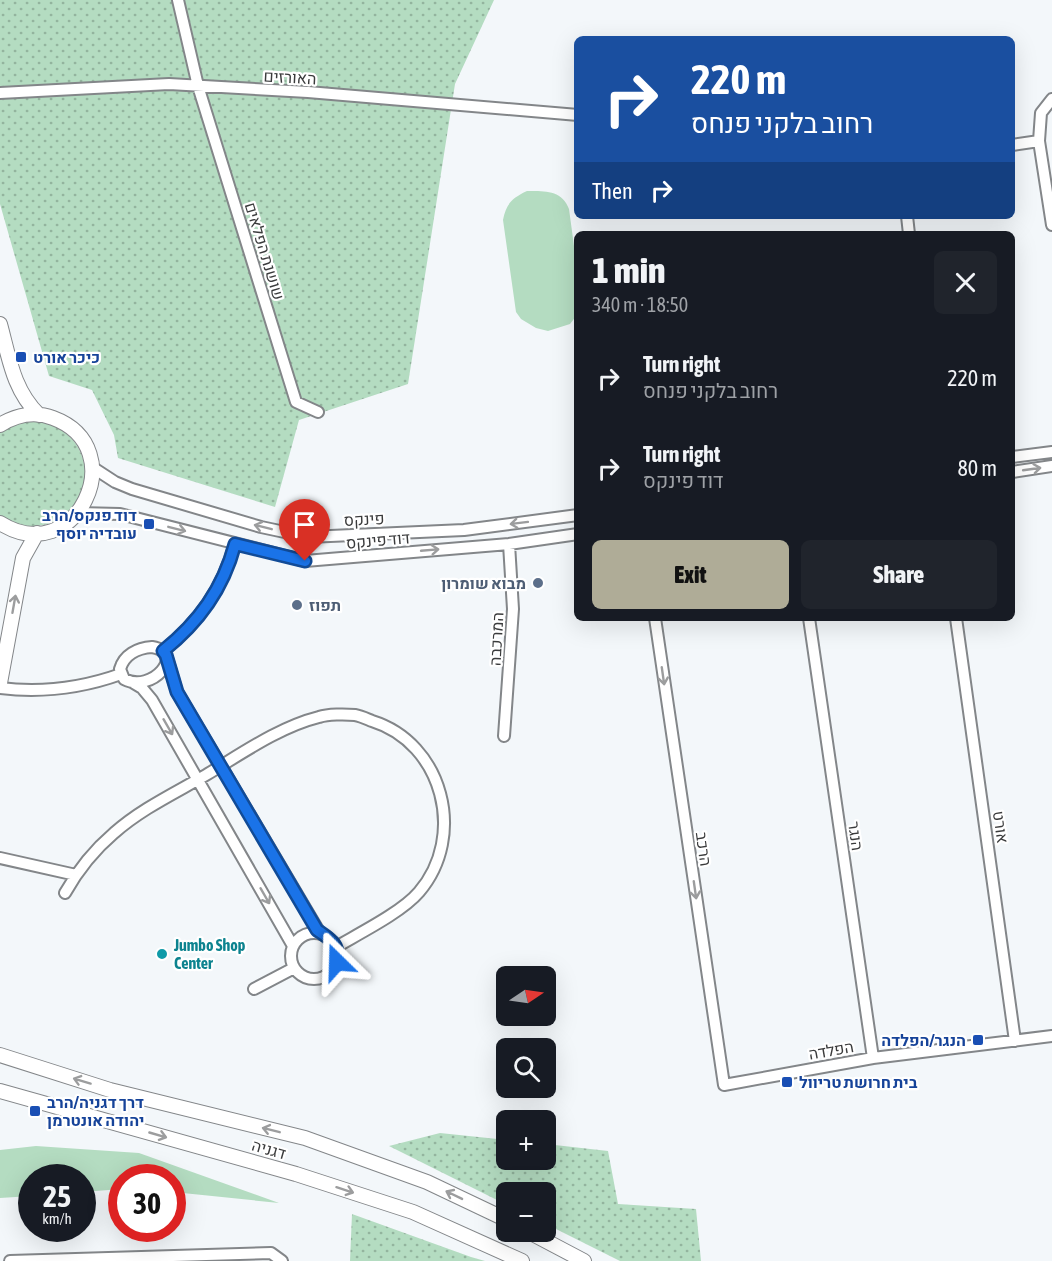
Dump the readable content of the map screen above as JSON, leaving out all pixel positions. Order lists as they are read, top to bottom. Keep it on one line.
{"streets":{"main road":["דגניה"],"street":["האורזים","שושנת הפלאים","פינקס","דוד פינקס","המרכבה","אורט","הנגר","הרכב","הפלדה"]},"crossings":[["האורזים","שושנת הפלאים"],["דוד פינקס","המרכבה"],["אורט","הפלדה"],["הנגר","הפלדה"],["הרכב","הפלדה"]],"one_way":["פינקס","דוד פינקס","הרכב"],"places":{"transit":["כיכר אורט","דוד פנקס/הרב עובדיה יוסף","הנגר/הפלדה","בית חרושת טריוול","דרך דגניה/הרב יהודה אונטרמן"],"other":["מבוא שומרון","תפוז","Jumbo Shop Center"]},"north":"right","page":{"turn":["220 m","רחוב בלקני פנחס"],"then":"Then","heading":["1 min","340 m · 18:50"],"list":[{"name":"Turn right","note":"רחוב בלקני פנחס","value":"220 m"},{"name":"Turn right","note":"דוד פינקס","value":"80 m"}],"buttons":["Exit","Share"],"map_buttons":["+","−"],"speed":"25 km/h","limit":"30"}}
